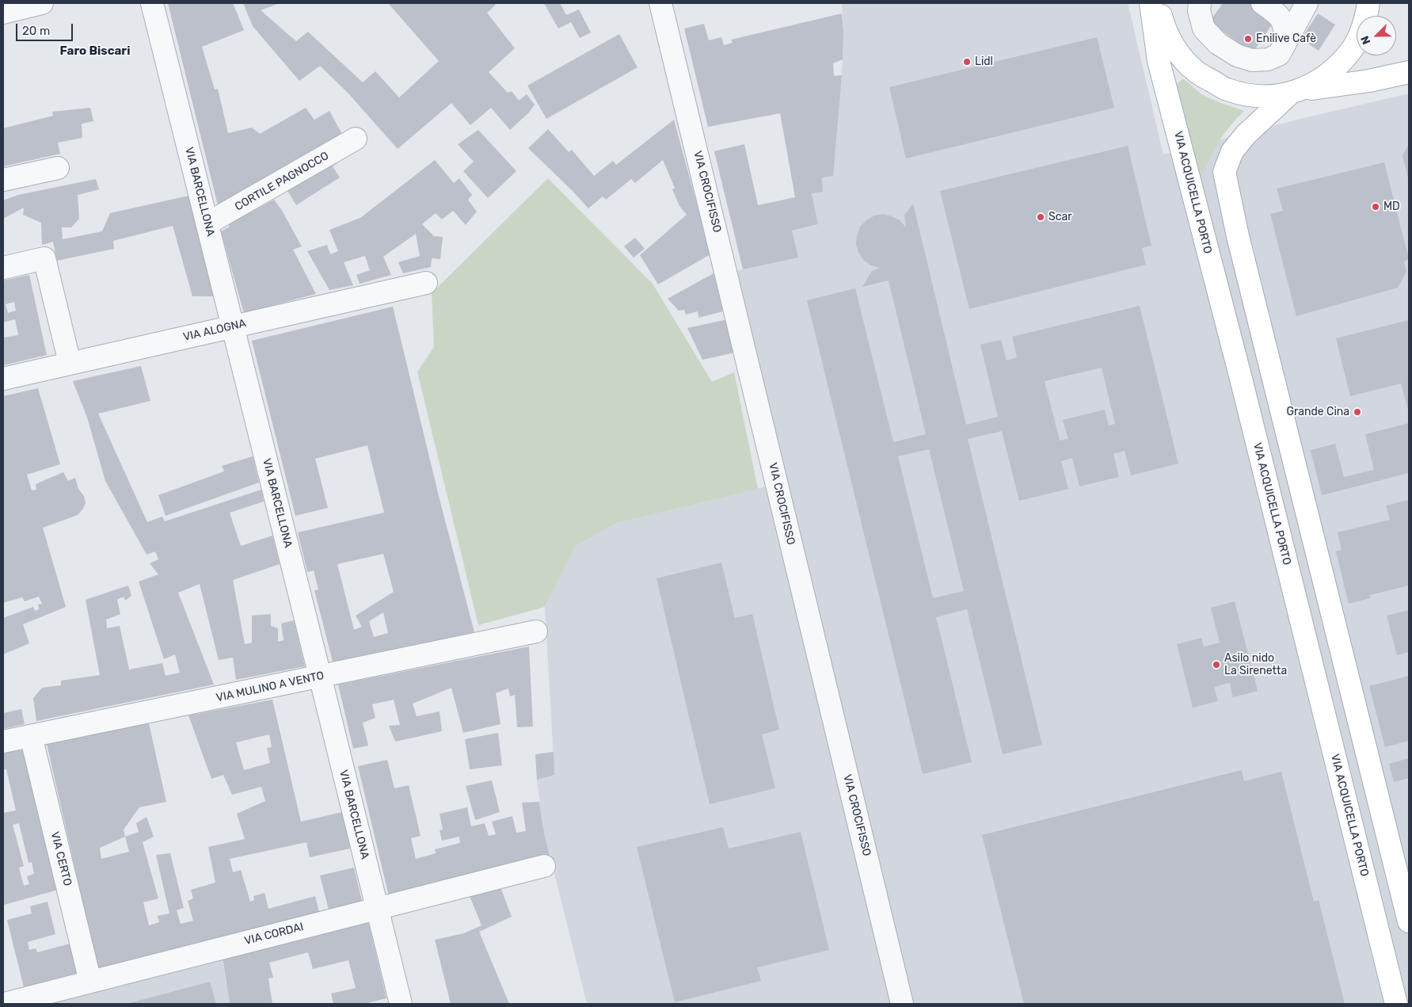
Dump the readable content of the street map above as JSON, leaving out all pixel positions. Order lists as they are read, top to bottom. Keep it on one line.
{"streets":{"main road":["VIA ACQUICELLA PORTO"],"street":["CORTILE PAGNOCCO","VIA BARCELLONA","VIA CROCIFISSO","VIA ALOGNA","VIA MULINO A VENTO","VIA CERTO","VIA CORDAI"]},"crossings":[["CORTILE PAGNOCCO","VIA BARCELLONA"],["VIA BARCELLONA","VIA ALOGNA"],["VIA BARCELLONA","VIA MULINO A VENTO"],["VIA BARCELLONA","VIA CORDAI"],["VIA MULINO A VENTO","VIA CERTO"],["VIA CERTO","VIA CORDAI"]],"districts":["Faro Biscari"],"places":["Enilive Cafè","Lidl","MD","Scar","Grande Cina","Asilo nido La Sirenetta"],"scale_bar":"20 m","north":"bottom left"}
